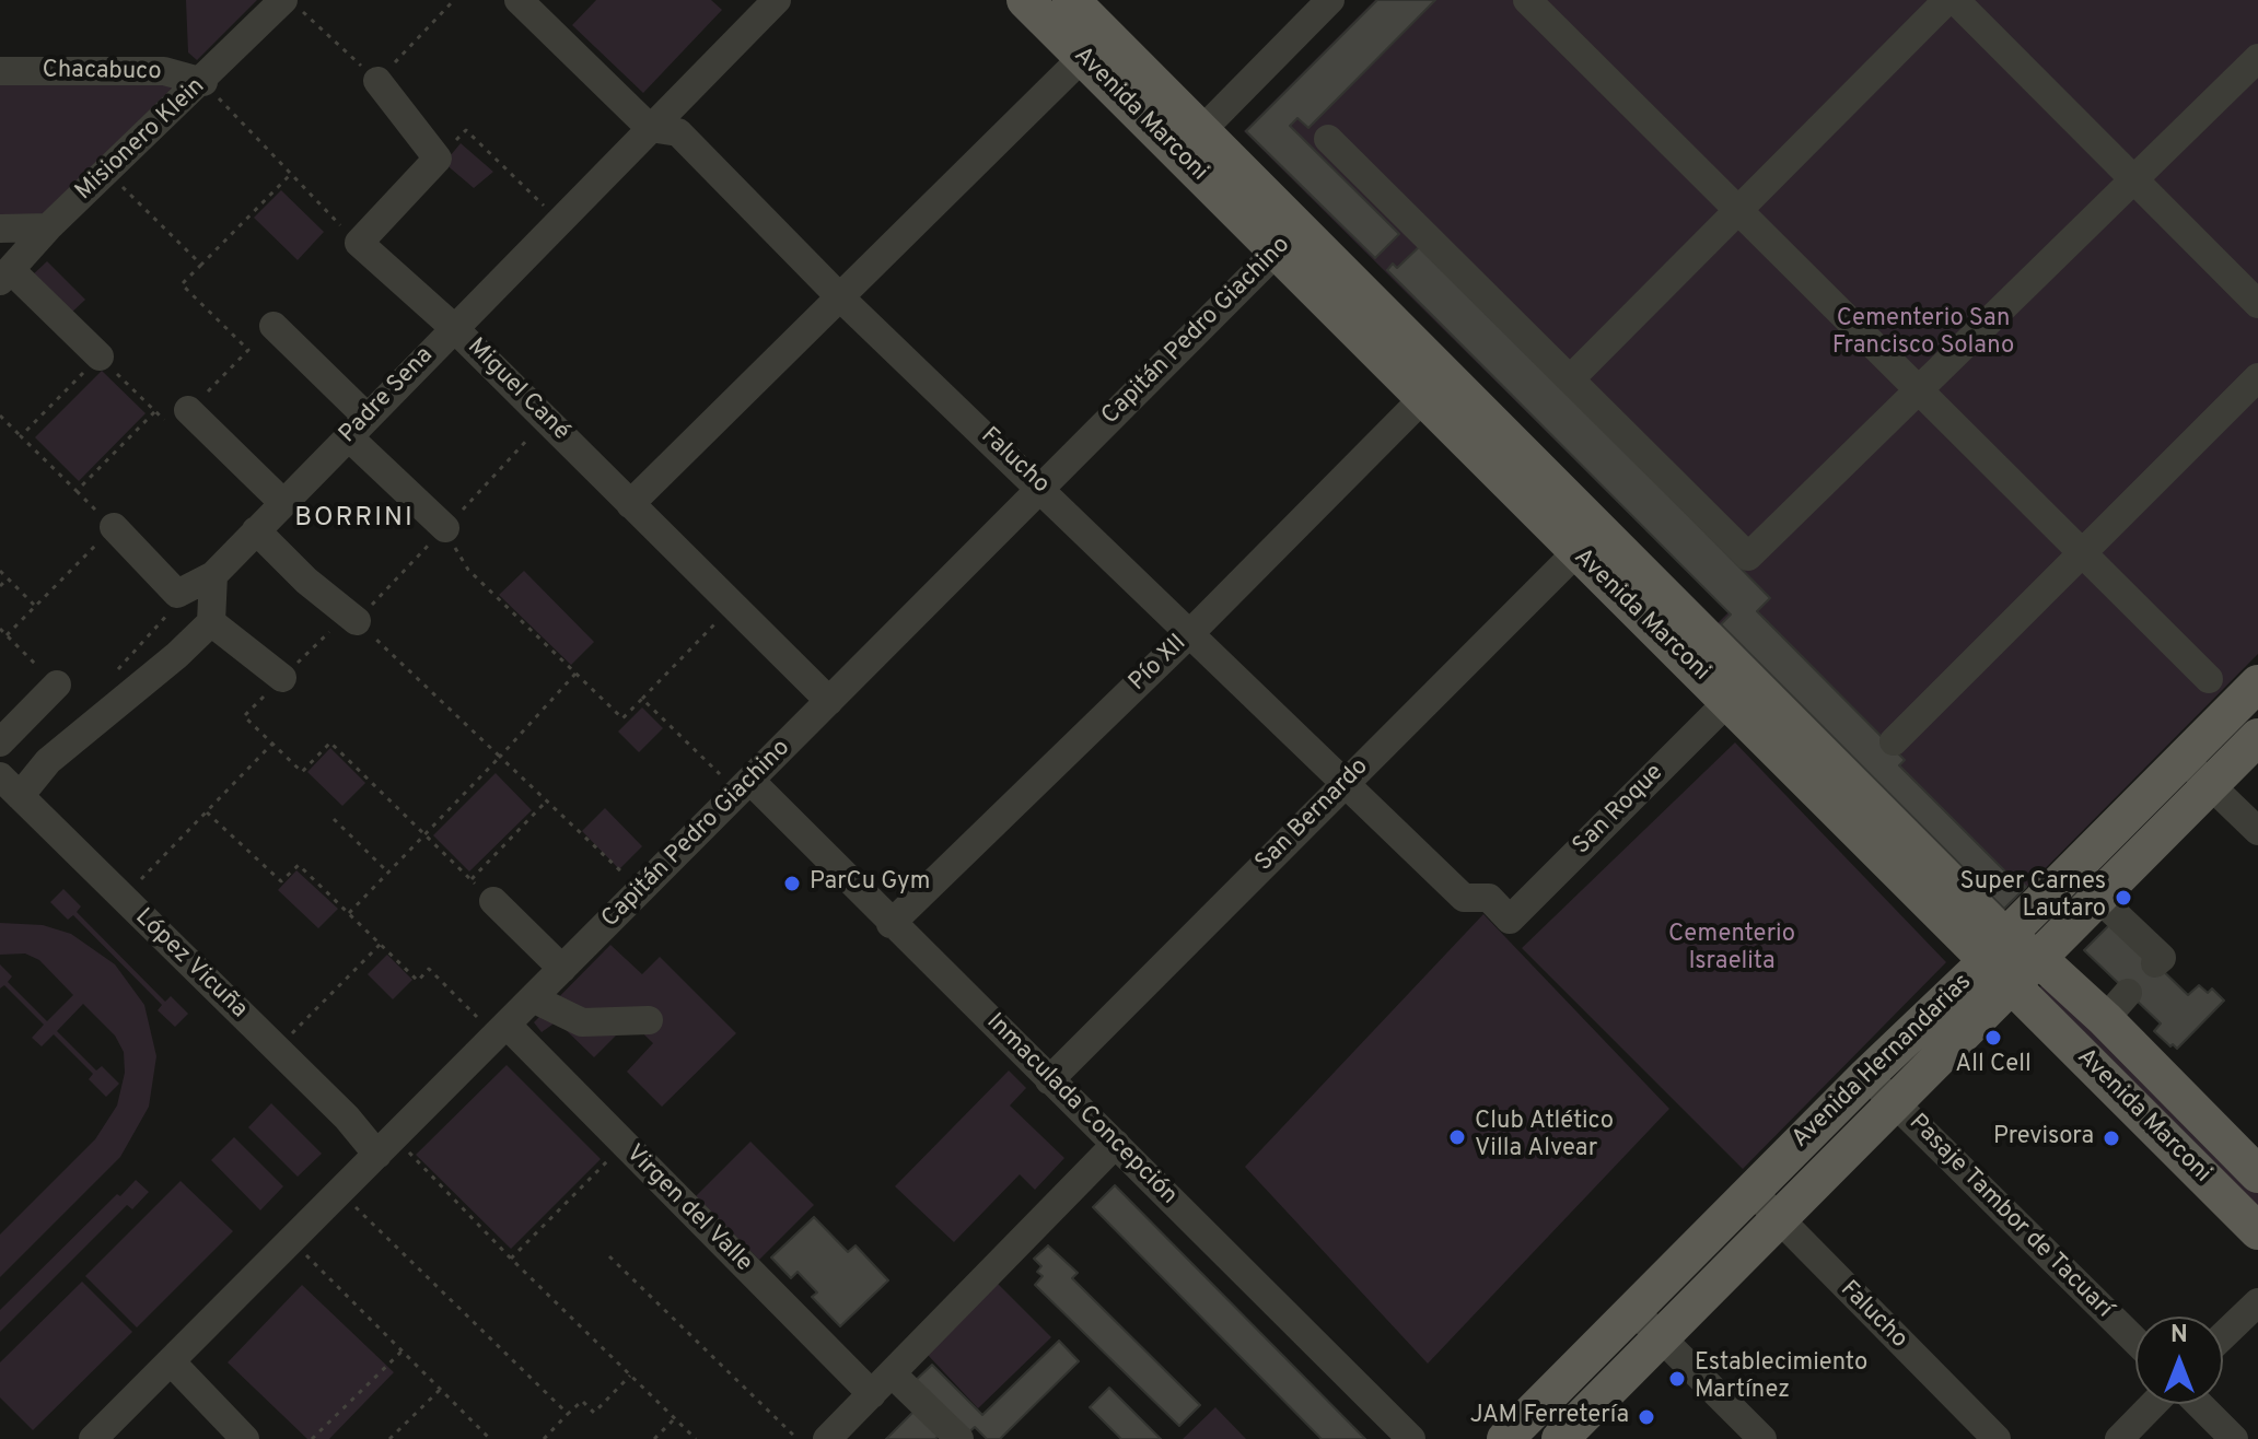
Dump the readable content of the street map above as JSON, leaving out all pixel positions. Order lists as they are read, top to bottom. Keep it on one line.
{"streets":{"main road":["Avenida Marconi","Avenida Hernandarias"],"street":["Chacabuco","Misionero Klein","Capitán Pedro Giachino","Miguel Cané","Padre Sena","Falucho","Pío XII","San Roque","San Bernardo","López Vicuña","Inmaculada Concepción","Virgen del Valle","Pasaje Tambor de Tacuarí"]},"crossings":[["Chacabuco","Misionero Klein"],["Avenida Marconi","Capitán Pedro Giachino"],["Avenida Marconi","Pío XII"],["Avenida Marconi","San Roque"],["Avenida Marconi","San Bernardo"],["Avenida Marconi","Avenida Hernandarias"],["Capitán Pedro Giachino","Miguel Cané"],["Capitán Pedro Giachino","Falucho"],["Capitán Pedro Giachino","López Vicuña"],["Capitán Pedro Giachino","Inmaculada Concepción"],["Capitán Pedro Giachino","Virgen del Valle"],["Miguel Cané","Padre Sena"],["Padre Sena","Falucho"],["Falucho","Pío XII"],["Falucho","San Roque"],["Falucho","San Bernardo"],["Falucho","Avenida Hernandarias"],["Pío XII","Inmaculada Concepción"],["San Bernardo","Inmaculada Concepción"],["Avenida Hernandarias","Pasaje Tambor de Tacuarí"]],"districts":["BORRINI"],"parks":["Cementerio San Francisco Solano","Cementerio Israelita"],"places":["ParCu Gym","Super Carnes Lautaro","All Cell","Club Atlético Villa Alvear","Previsora","Establecimiento Martínez","JAM Ferretería"],"north":"top"}
